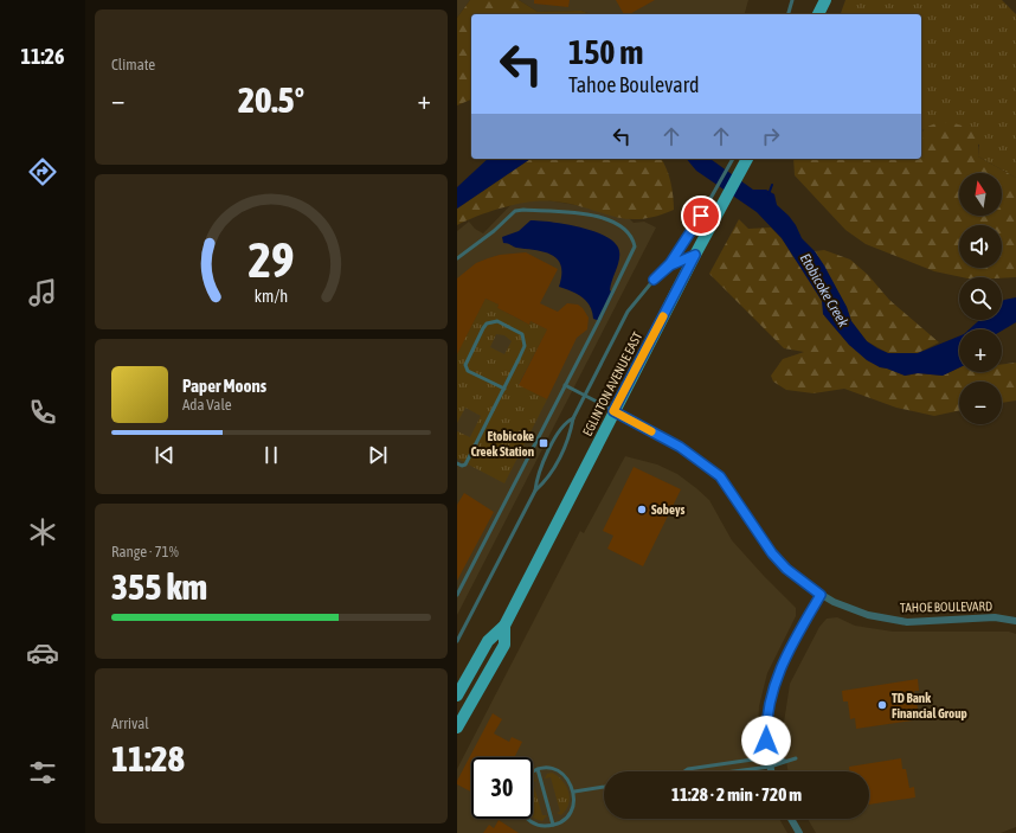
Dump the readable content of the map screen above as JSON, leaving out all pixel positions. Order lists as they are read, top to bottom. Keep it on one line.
{"streets":{"main road":["EGLINTON AVENUE EAST"],"street":["TAHOE BOULEVARD"]},"crossings":[["EGLINTON AVENUE EAST","TAHOE BOULEVARD"]],"water":["Etobicoke Creek"],"places":{"transit":["Etobicoke Creek Station"],"other":["Sobeys","TD Bank Financial Group"]},"north":"top","page":{"tabs":"11:26","tile":["Climate",["Range · 71%","355 km"],["Arrival","11:28"]],"turn":["150 m","Tahoe Boulevard"],"heat":["−","20.5°","+"],"map_buttons":["+","−"],"song":["Paper Moons","Ada Vale"],"limit":"30","trip":"11:28 · 2 min · 720 m","gauge":["29","km/h"]}}
